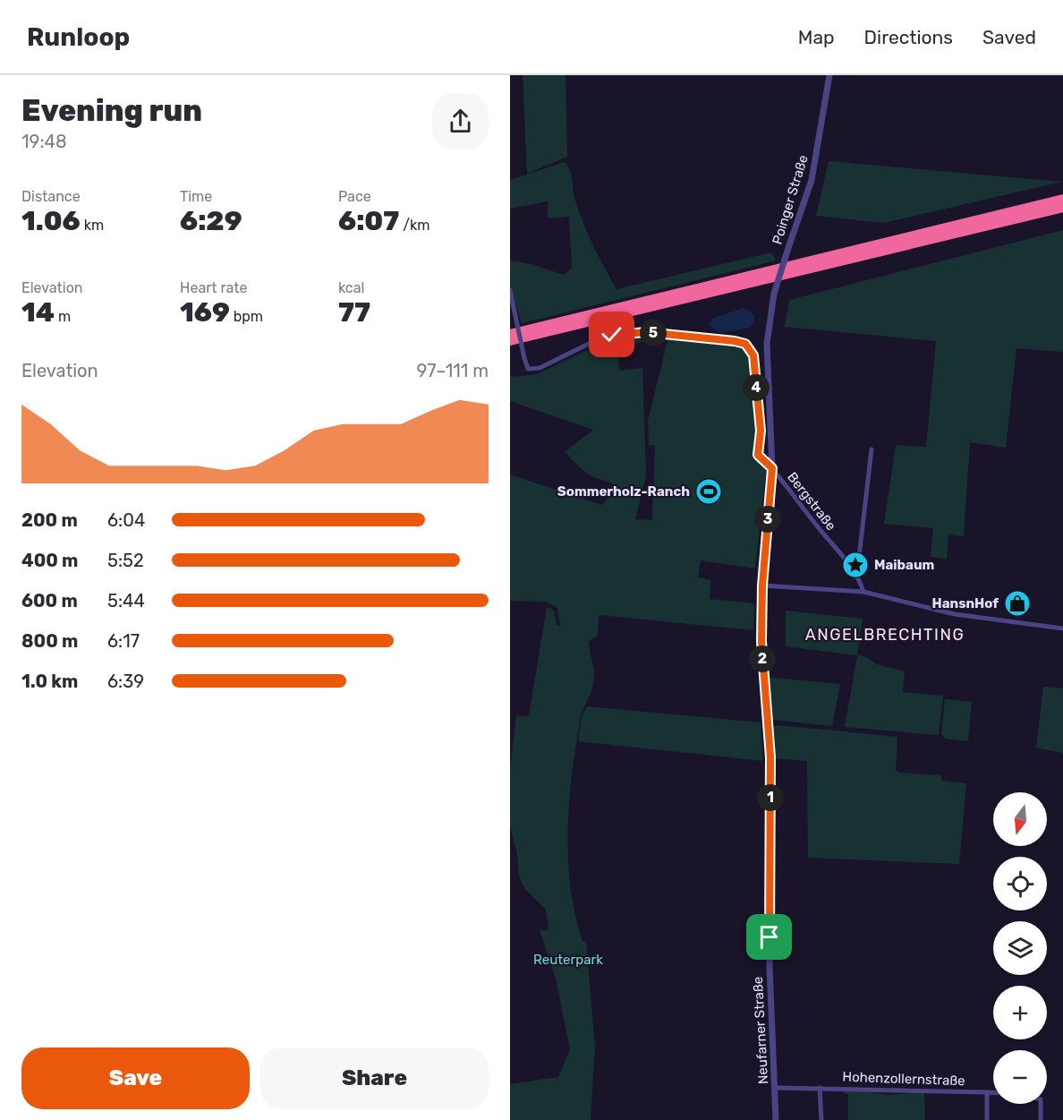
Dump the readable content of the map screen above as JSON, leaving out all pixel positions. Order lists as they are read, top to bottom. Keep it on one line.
{"streets":{"street":["Poinger Straße","Bergstraße","Neufarner Straße","Hohenzollernstraße"]},"crossings":[["Poinger Straße","Neufarner Straße"],["Bergstraße","Neufarner Straße"],["Neufarner Straße","Hohenzollernstraße"]],"districts":["ANGELBRECHTING"],"parks":["Reuterpark"],"places":{"sports":["Sommerholz-Ranch"],"place":["Maibaum"],"shop":["HansnHof"]},"north":"bottom","page":{"header":"Runloop","nav":["Map","Directions","Saved"],"heading":["Evening run","19:48"],"stats":[["Distance","1.06 km"],["Time","6:29"],["Pace","6:07 /km"],["Elevation","14 m"],["Heart rate","169 bpm"],["kcal","77"]],"pins":["5","4","3","2","1"],"chart":["Elevation","97–111 m"],"list":[{"name":"200 m","note":"6:04"},{"name":"400 m","note":"5:52"},{"name":"600 m","note":"5:44"},{"name":"800 m","note":"6:17"},{"name":"1.0 km","note":"6:39"}],"map_buttons":["+","−"],"buttons":["Save","Share"]}}
